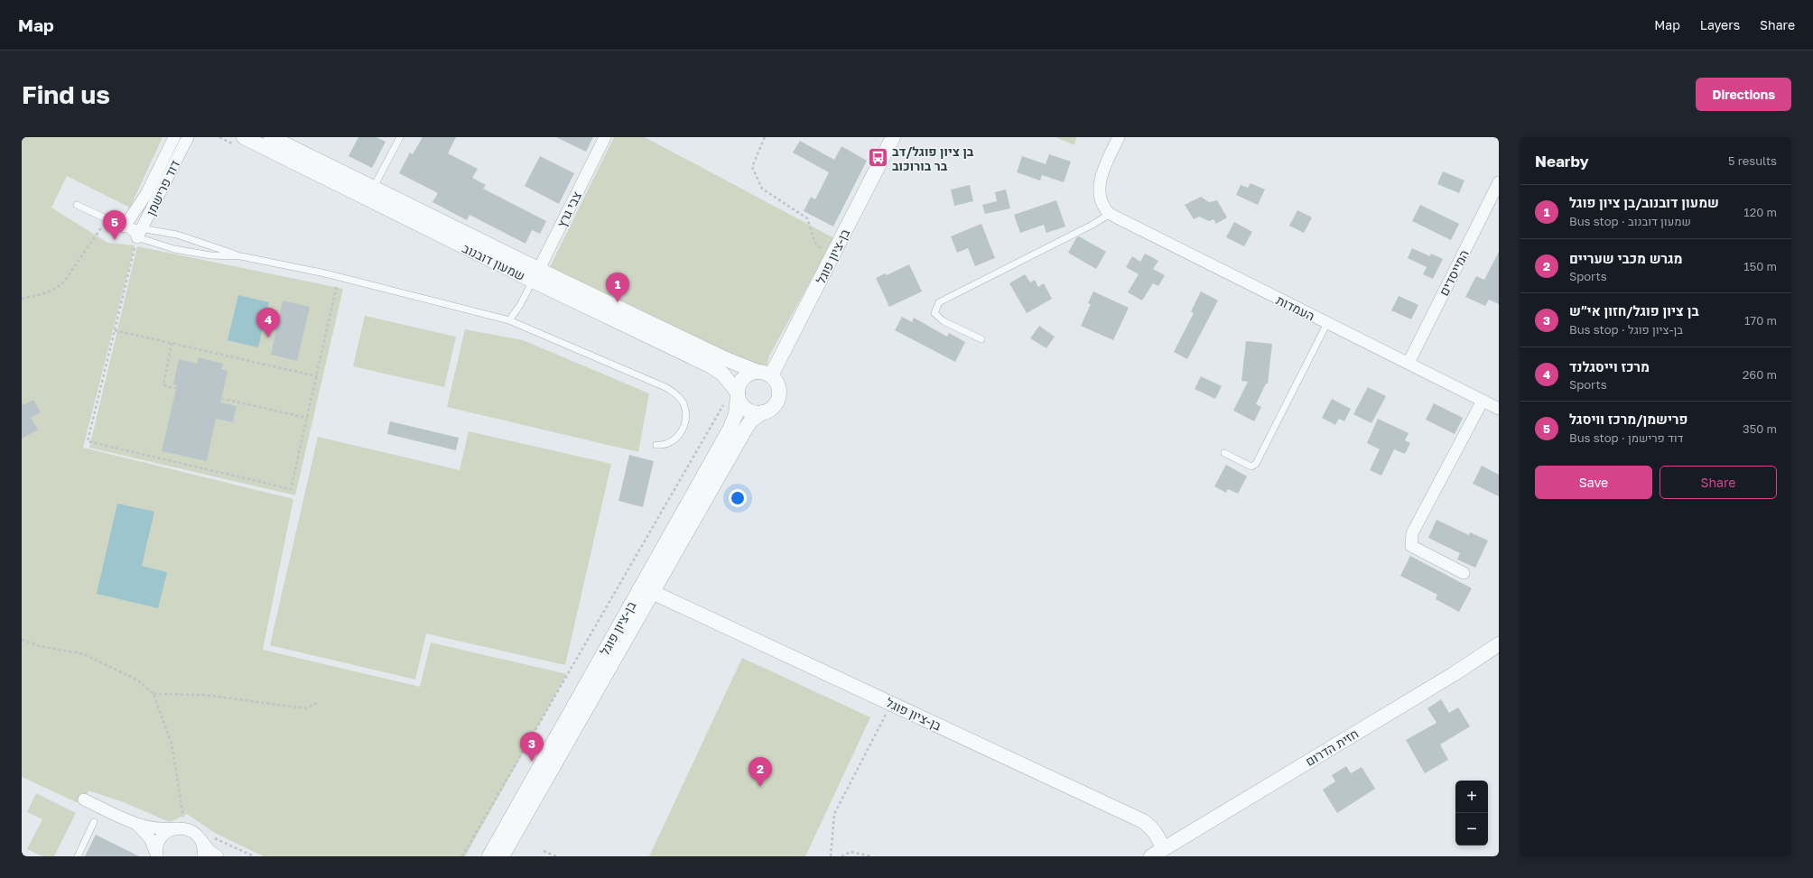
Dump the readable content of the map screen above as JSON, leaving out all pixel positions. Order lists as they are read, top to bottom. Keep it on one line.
{"streets":{"street":["דוד פרישמן","צבי גרץ","בן-ציון פוגל","שמעון דובנוב","המייסדים","העמדות","חזית הדרום"]},"crossings":[["צבי גרץ","שמעון דובנוב"],["בן-ציון פוגל","שמעון דובנוב"],["בן-ציון פוגל","חזית הדרום"],["המייסדים","העמדות"]],"places":{"bus stop":["בן ציון פוגל/דב בר בורוכוב"]},"page":{"header":"Map","nav":["Map","Layers","Share"],"buttons":["Directions",["Save","Share"]],"title":"Find us","heading":["Nearby","5 results"],"list":[{"mark":"1","name":"שמעון דובנוב/בן ציון פוגל","note":"Bus stop · שמעון דובנוב","value":"120 m"},{"mark":"2","name":"מגרש מכבי שעריים","note":"Sports","value":"150 m"},{"mark":"3","name":"בן ציון פוגל/חזון אי״ש","note":"Bus stop · בן-ציון פוגל","value":"170 m"},{"mark":"4","name":"מרכז וייסגלנד","note":"Sports","value":"260 m"},{"mark":"5","name":"פרישמן/מרכז וויסגל","note":"Bus stop · דוד פרישמן","value":"350 m"}],"pins":["5","1","4","3","2"],"map_buttons":["+","−"]}}
